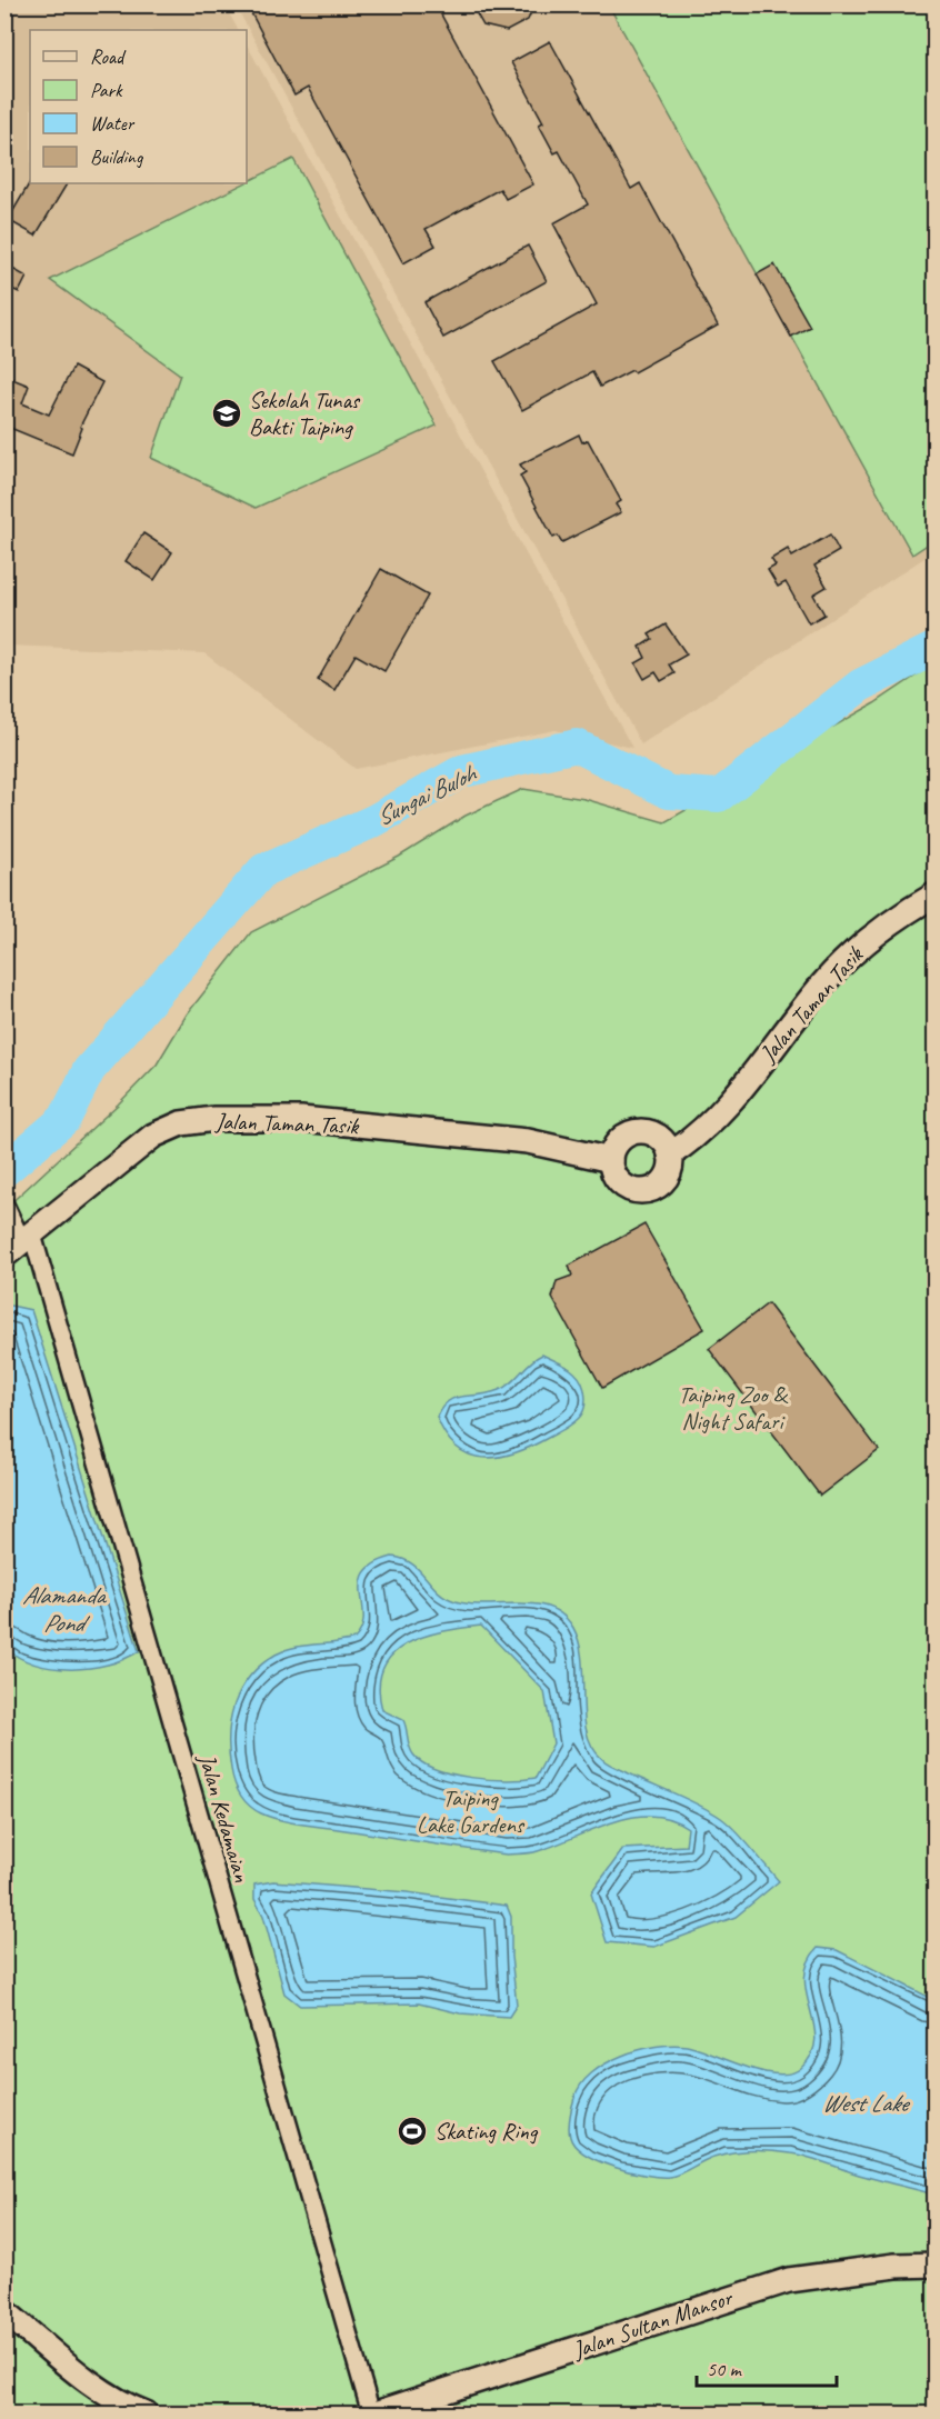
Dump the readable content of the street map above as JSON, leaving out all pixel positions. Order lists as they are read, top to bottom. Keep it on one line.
{"streets":{"street":["Jalan Taman Tasik","Jalan Kedamaian","Jalan Sultan Mansor"]},"crossings":[["Jalan Taman Tasik","Jalan Kedamaian"]],"water":["Sungai Buloh","Alamanda Pond","West Lake"],"parks":["Taiping Zoo & Night Safari","Taiping Lake Gardens"],"places":{"school or university":["Sekolah Tunas Bakti Taiping"],"sports":["Skating Ring"]},"legend":["Road","Park","Water","Building"],"scale_bar":"50 m"}
